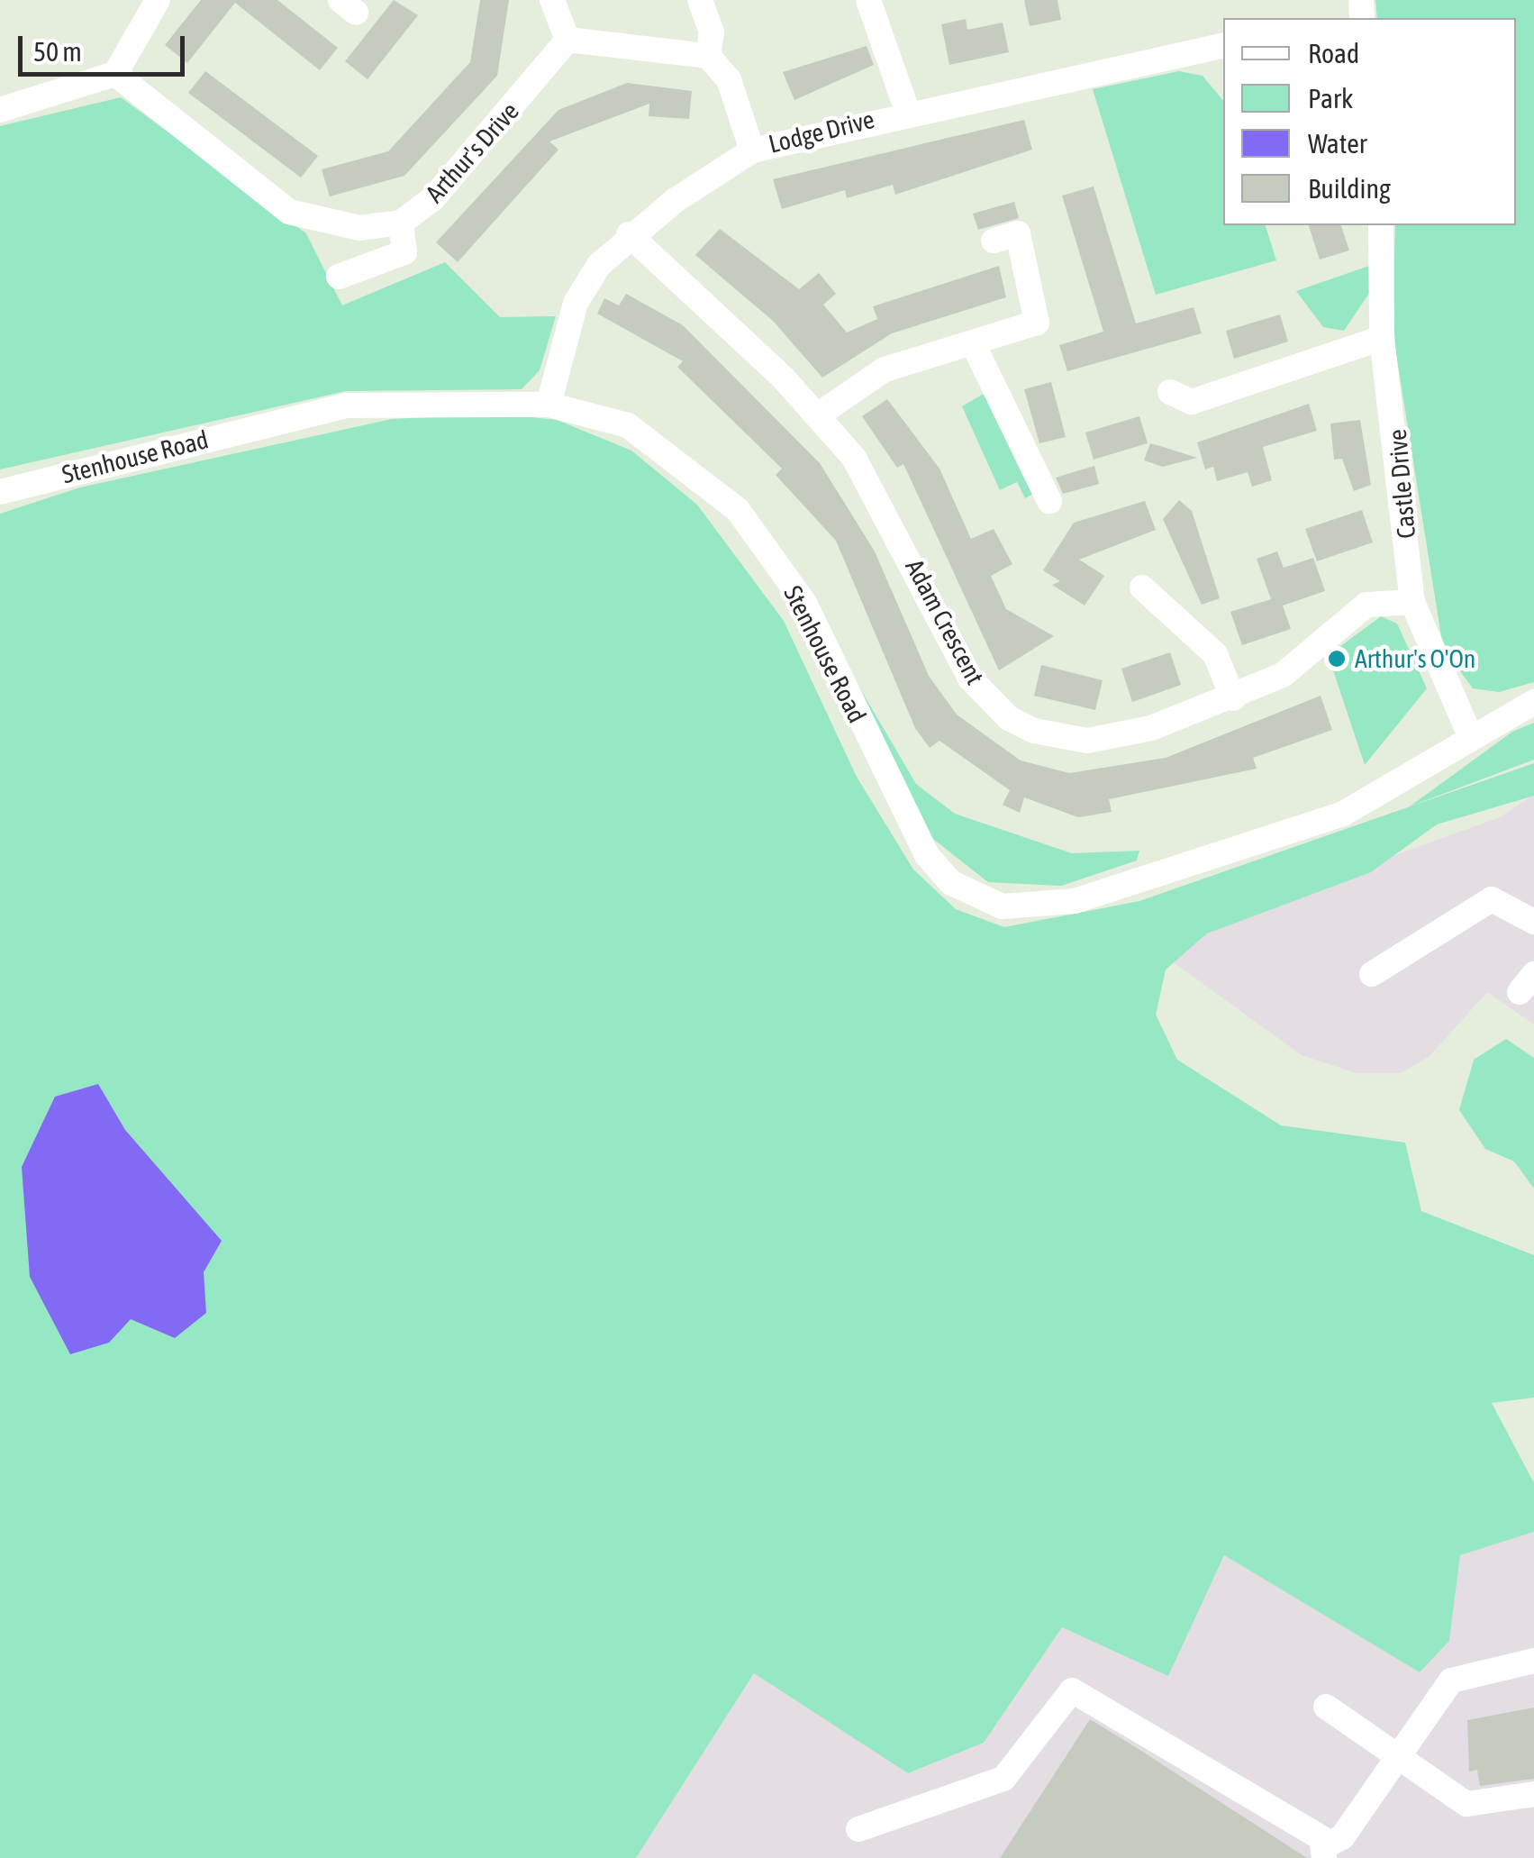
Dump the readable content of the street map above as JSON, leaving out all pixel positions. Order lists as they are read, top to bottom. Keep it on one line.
{"streets":{"street":["Lodge Drive","Arthur's Drive","Stenhouse Road","Castle Drive","Adam Crescent"]},"crossings":[["Lodge Drive","Stenhouse Road"],["Lodge Drive","Adam Crescent"],["Stenhouse Road","Castle Drive"],["Castle Drive","Adam Crescent"]],"places":["Arthur's O'On"],"legend":["Road","Park","Water","Building"],"scale_bar":"50 m"}
